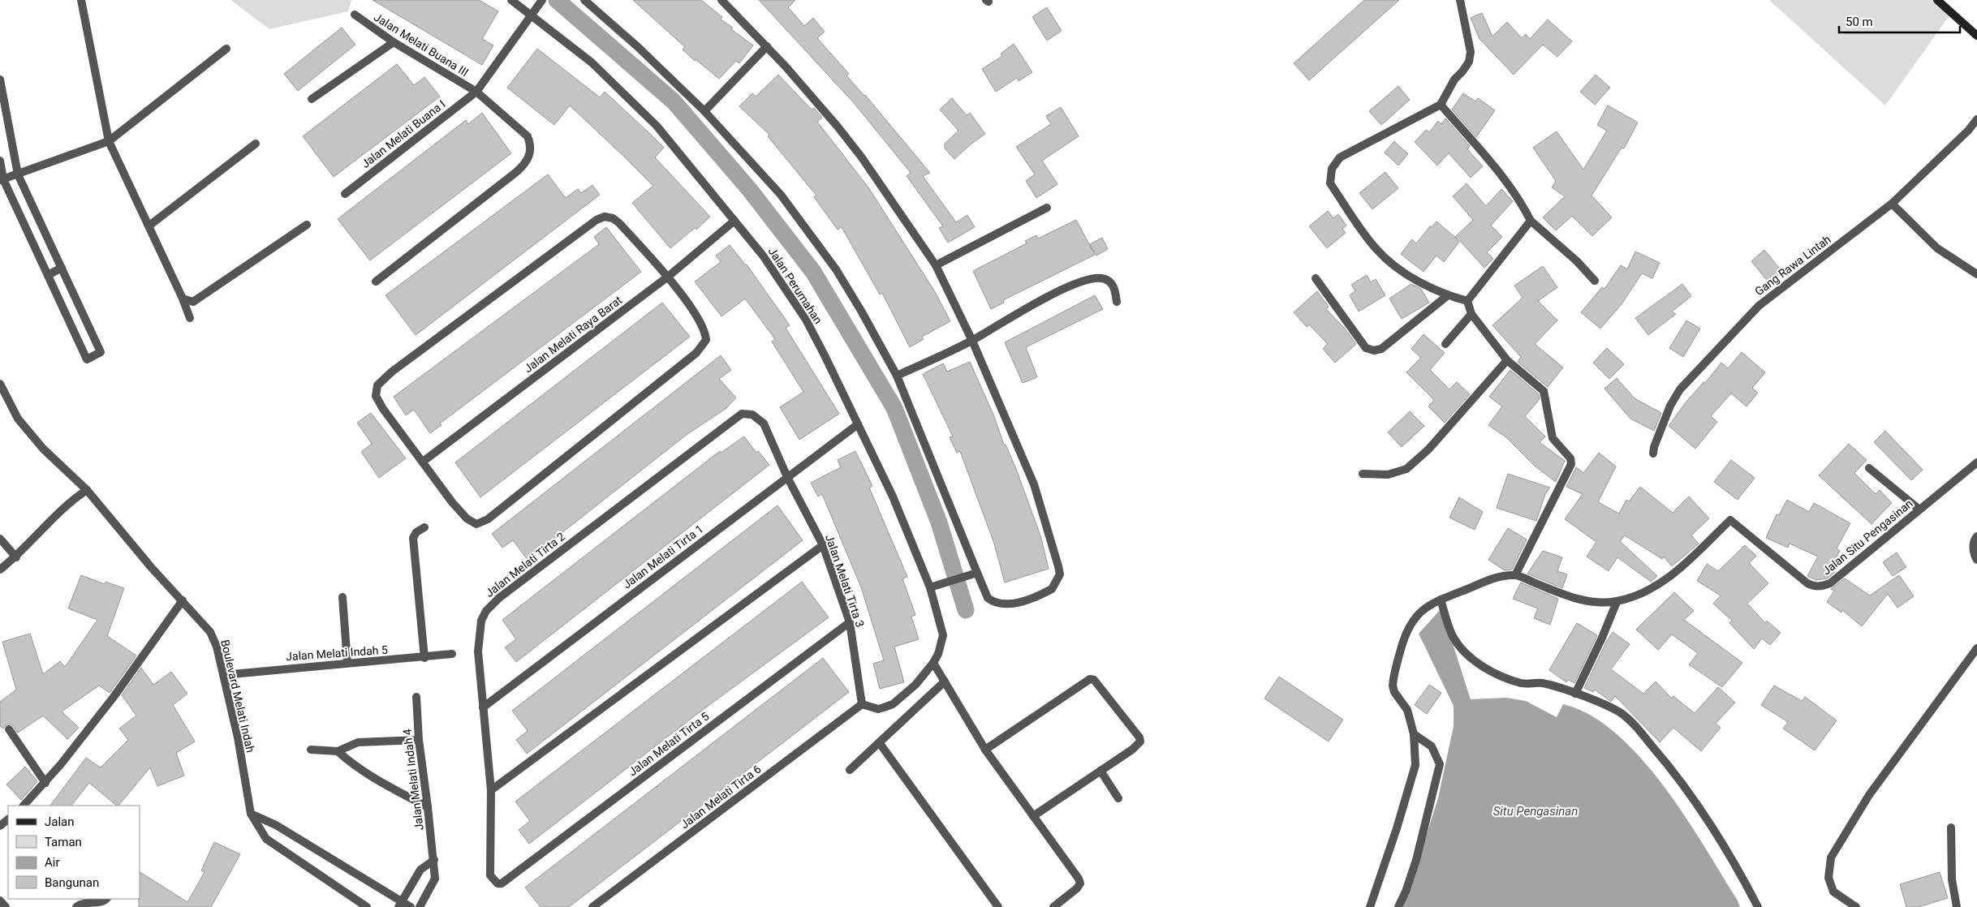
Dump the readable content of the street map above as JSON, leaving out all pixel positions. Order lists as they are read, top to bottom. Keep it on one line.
{"streets":{"street":["Jalan Melati Buana III","Jalan Melati Buana I","Gang Rawa Lintah","Jalan Perumahan","Jalan Melati Raya Barat","Jalan Situ Pengasinan","Jalan Melati Tirta 1","Jalan Melati Tirta 2","Jalan Melati Tirta 3","Jalan Melati Indah 5","Boulevard Melati Indah","Jalan Melati Tirta 5","Jalan Melati Indah 4","Jalan Melati Tirta 6"]},"crossings":[["Jalan Melati Buana III","Jalan Melati Buana I"],["Jalan Melati Buana I","Jalan Perumahan"],["Jalan Perumahan","Jalan Melati Raya Barat"],["Jalan Perumahan","Jalan Melati Tirta 1"],["Jalan Melati Tirta 1","Jalan Melati Tirta 2"],["Jalan Melati Tirta 1","Jalan Melati Tirta 3"],["Jalan Melati Tirta 2","Jalan Melati Tirta 3"],["Jalan Melati Tirta 2","Jalan Melati Tirta 5"],["Jalan Melati Tirta 3","Jalan Melati Tirta 5"],["Jalan Melati Tirta 3","Jalan Melati Tirta 6"],["Jalan Melati Indah 5","Boulevard Melati Indah"]],"water":["Situ Pengasinan"],"legend":["Jalan","Taman","Air","Bangunan"],"scale_bar":"50 m"}
